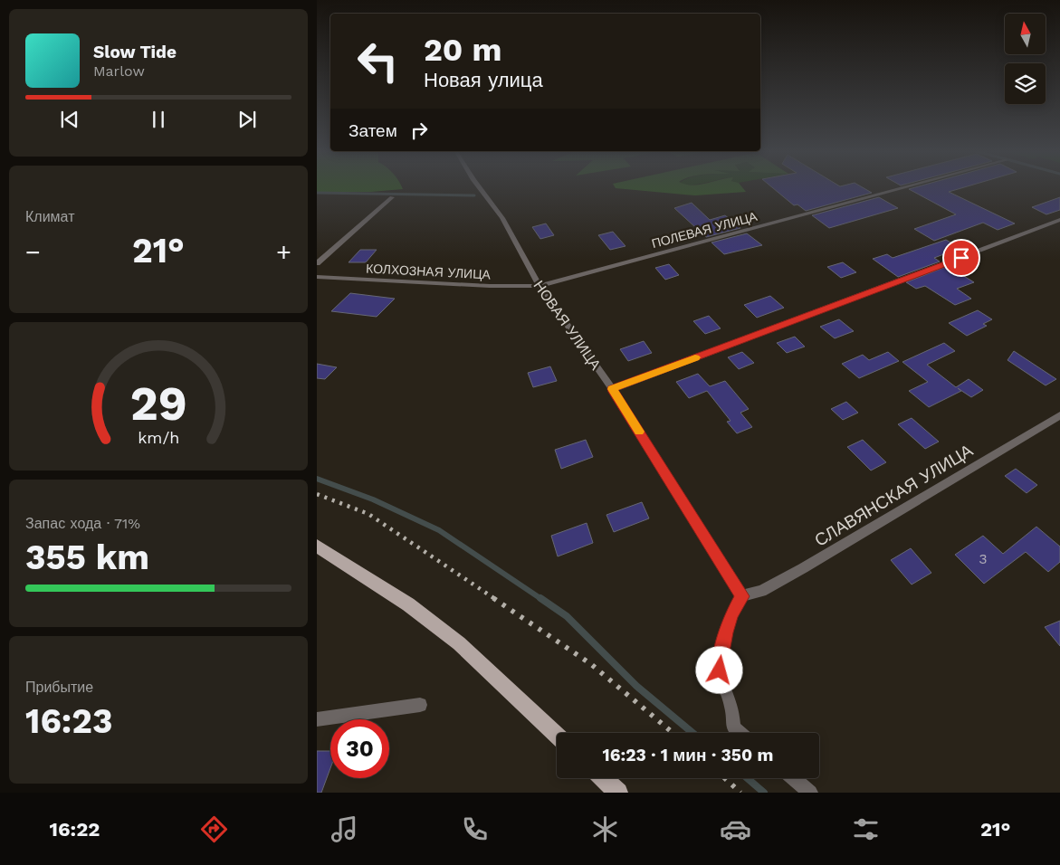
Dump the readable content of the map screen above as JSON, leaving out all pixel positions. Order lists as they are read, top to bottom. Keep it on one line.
{"streets":{"street":["ПОЛЕВАЯ УЛИЦА","КОЛХОЗНАЯ УЛИЦА","НОВАЯ УЛИЦА","СЛАВЯНСКАЯ УЛИЦА"]},"crossings":[["ПОЛЕВАЯ УЛИЦА","КОЛХОЗНАЯ УЛИЦА"],["ПОЛЕВАЯ УЛИЦА","НОВАЯ УЛИЦА"],["КОЛХОЗНАЯ УЛИЦА","НОВАЯ УЛИЦА"],["НОВАЯ УЛИЦА","СЛАВЯНСКАЯ УЛИЦА"]],"house_numbers":["3"],"north":"top","page":{"turn":["20 m","Новая улица"],"song":["Slow Tide","Marlow"],"then":"Затем","tile":["Климат",["Запас хода · 71%","355 km"],["Прибытие","16:23"]],"heat":["−","21°","+"],"limit":"30","trip":"16:23 · 1 мин · 350 m","tabs":["16:22","21°"],"gauge":["29","km/h"]}}
